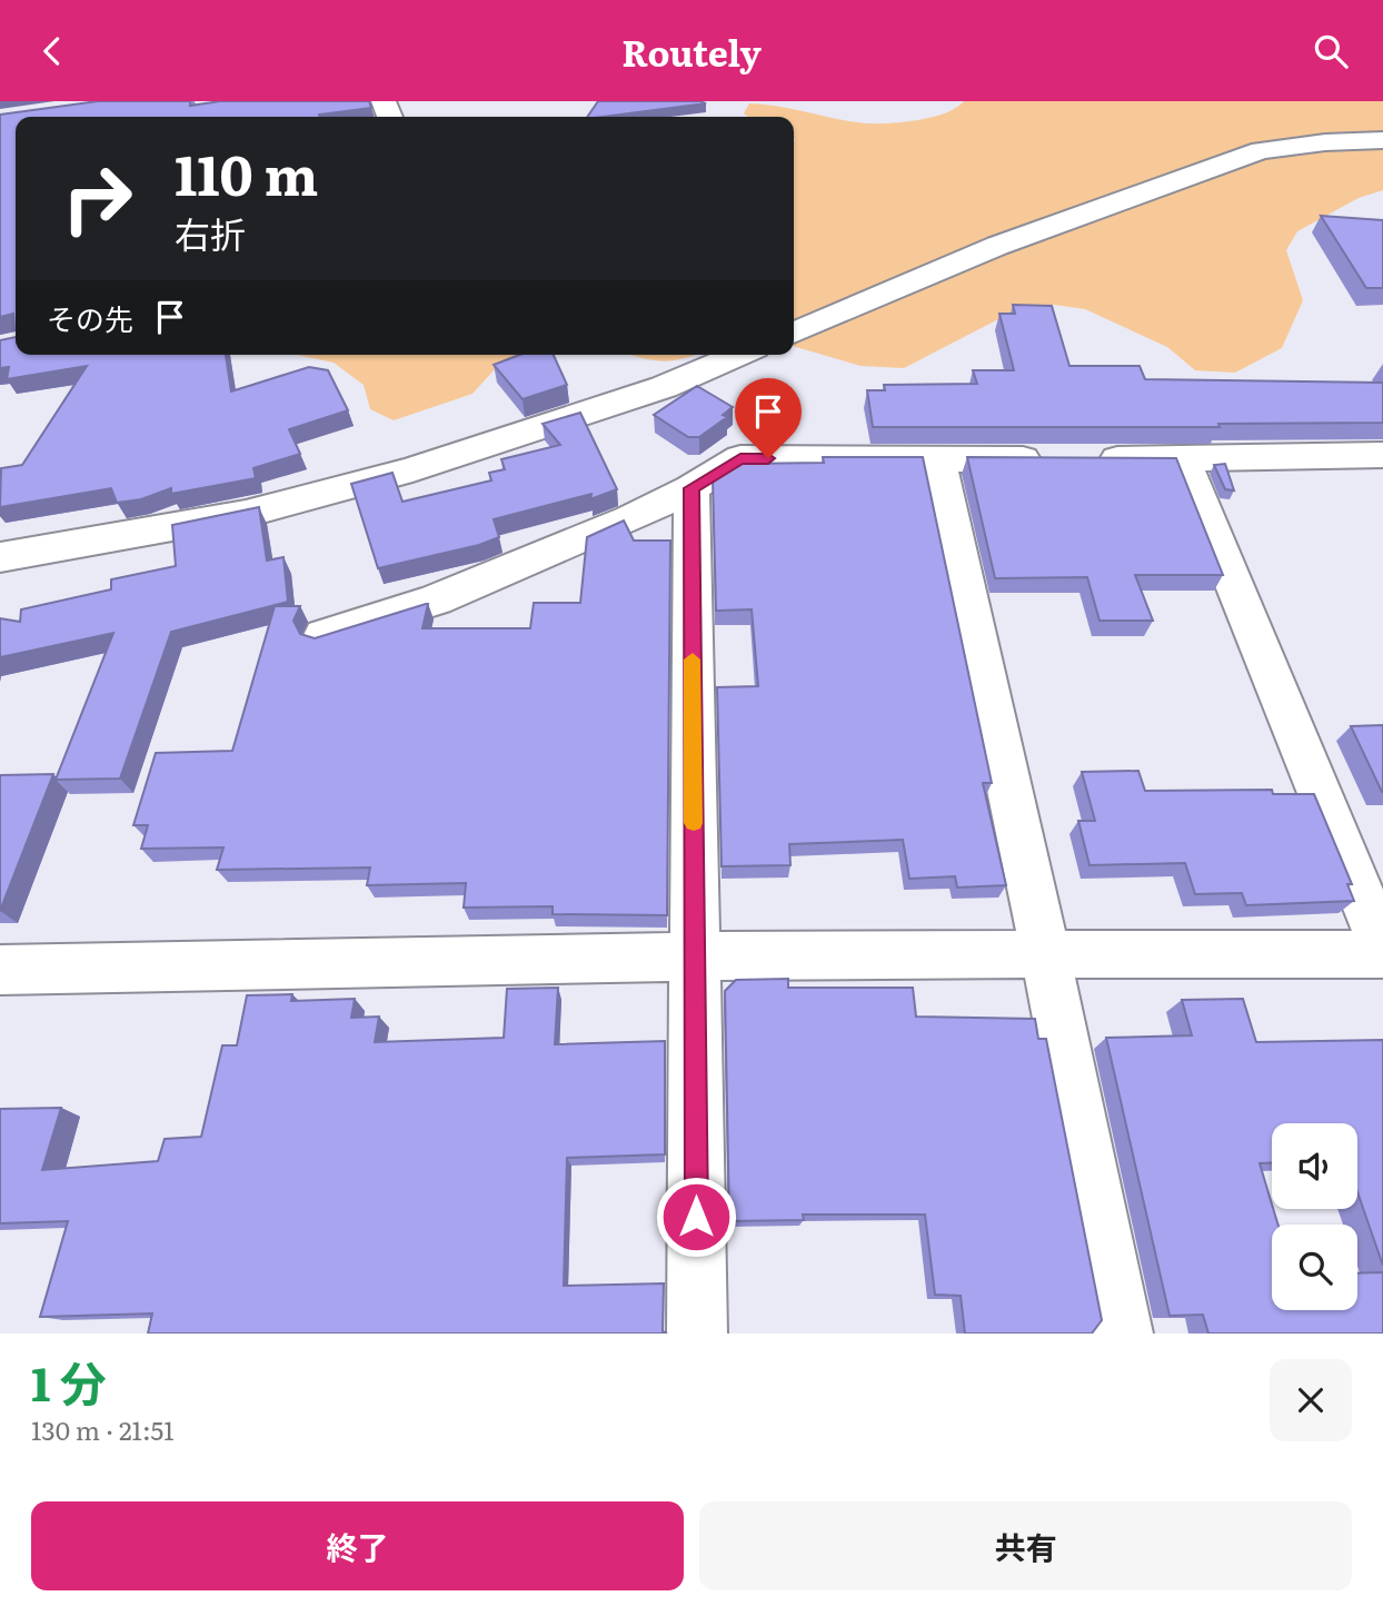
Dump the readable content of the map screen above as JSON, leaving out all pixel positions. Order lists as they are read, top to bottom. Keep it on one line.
{"page":{"header":"Routely","turn":["110 m","右折"],"then":"その先","heading":["1 分","130 m · 21:51"],"buttons":["終了","共有"]}}
